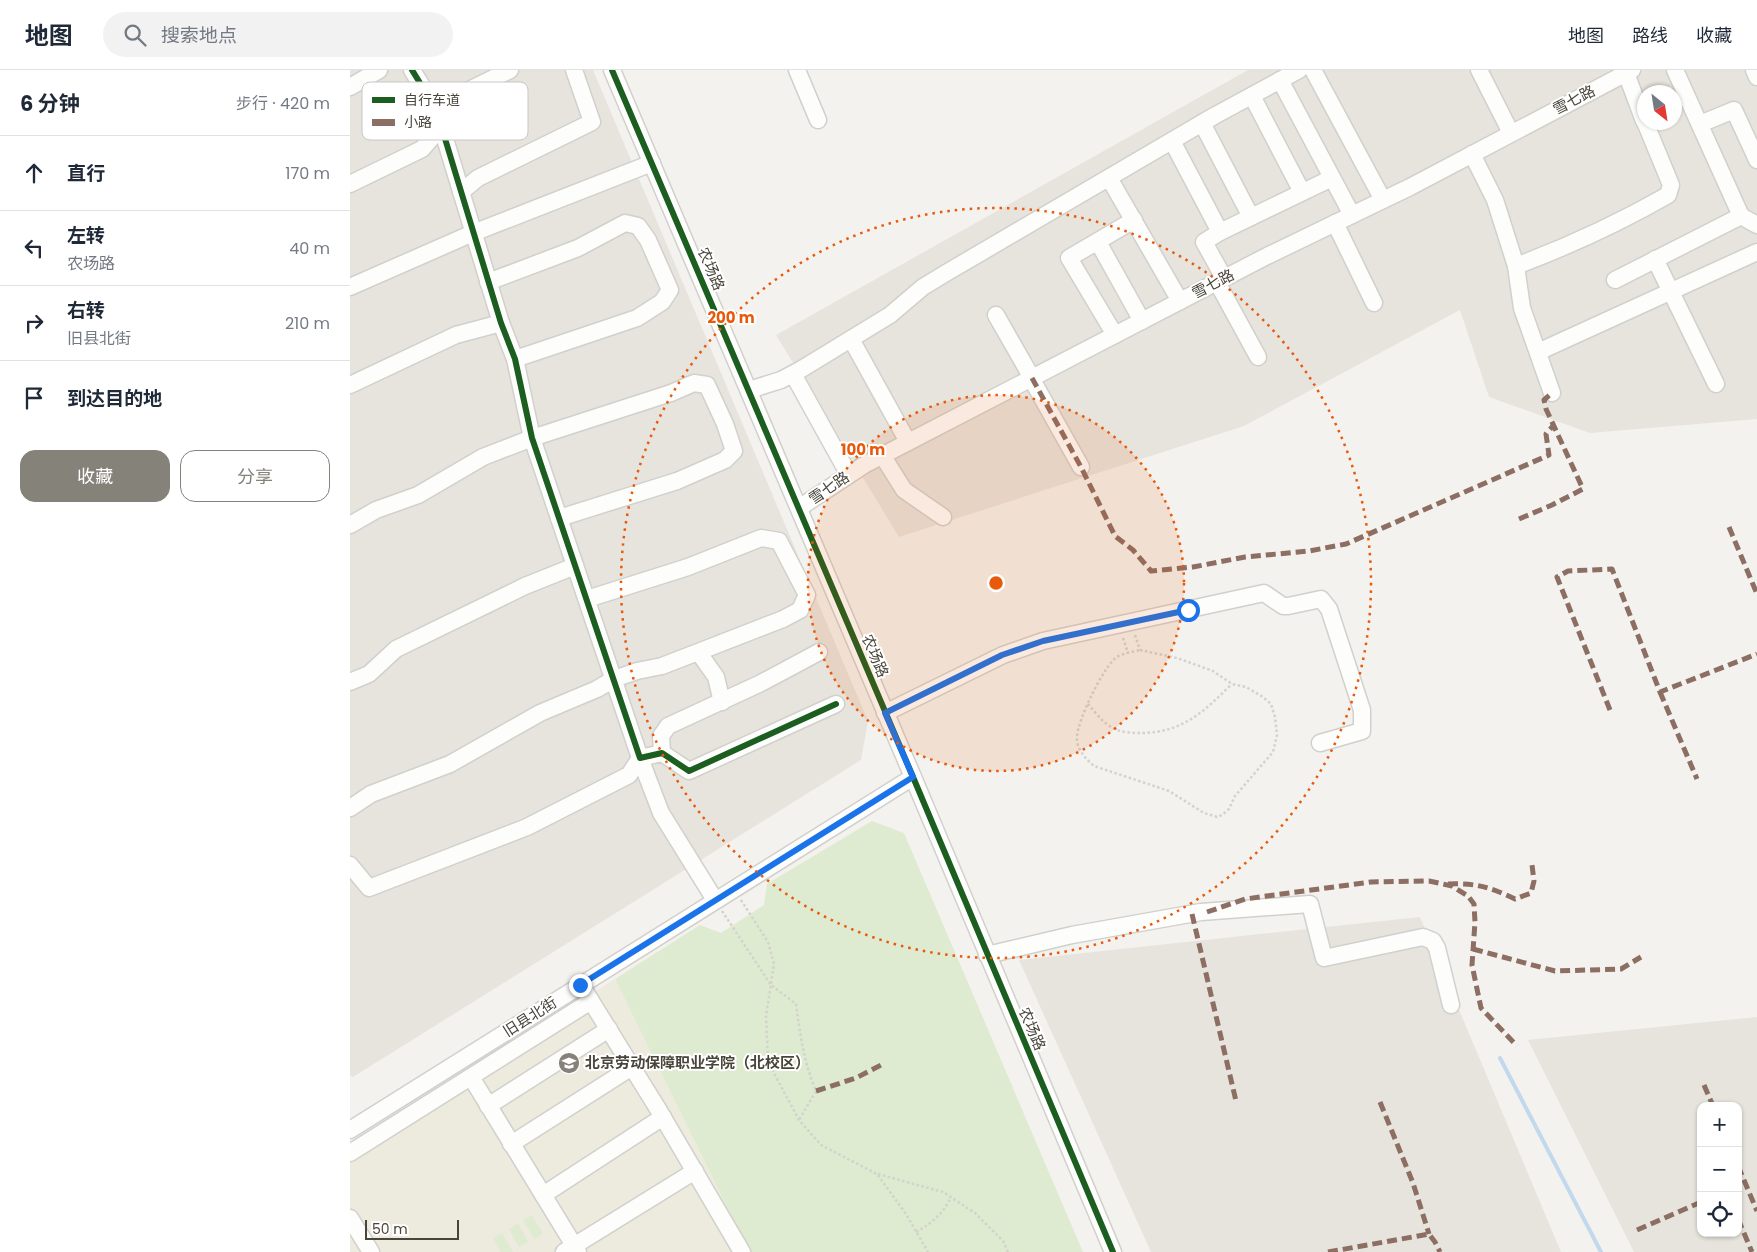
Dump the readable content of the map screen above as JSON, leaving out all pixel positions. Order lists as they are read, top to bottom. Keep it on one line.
{"streets":{"street":["雪七路","农场路","旧县北街"]},"crossings":[["雪七路","农场路"],["农场路","旧县北街"]],"places":{"school or university":["北京劳动保障职业学院（北校区）"]},"legend":["自行车道","小路"],"scale_bar":"50 m","north":"bottom right","page":{"header":"地图","search":"搜索地点","nav":["地图","路线","收藏"],"heading":["6 分钟","步行 · 420 m"],"list":[["直行","170 m"],["左转","农场路","40 m"],["右转","旧县北街","210 m"],"到达目的地"],"buttons":["收藏","分享"],"map_buttons":["+","−"],"scale":"50 m"},"rings":["200 m","100 m"]}
